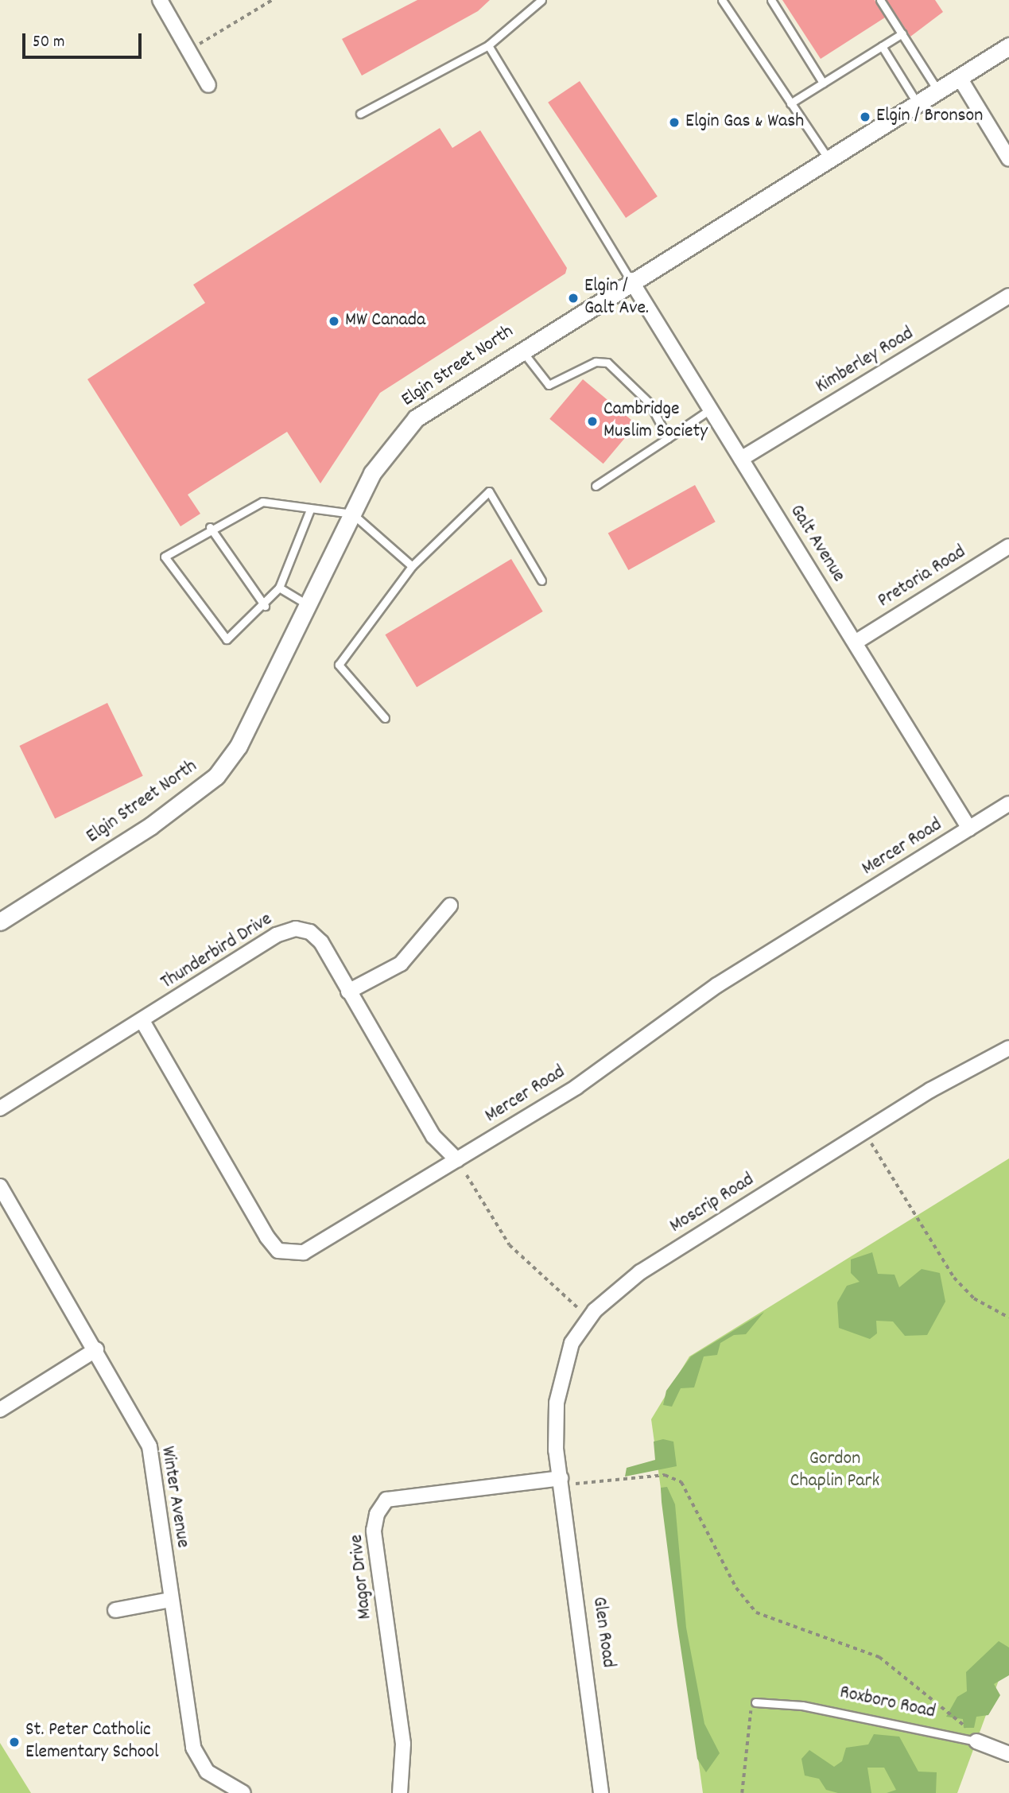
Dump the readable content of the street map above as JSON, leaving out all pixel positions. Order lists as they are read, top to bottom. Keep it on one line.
{"streets":{"street":["Kimberley Road","Elgin Street North","Galt Avenue","Pretoria Road","Mercer Road","Thunderbird Drive","Moscrip Road","Winter Avenue","Magor Drive","Glen Road","Roxboro Road"]},"crossings":[["Kimberley Road","Galt Avenue"],["Elgin Street North","Galt Avenue"],["Galt Avenue","Pretoria Road"],["Galt Avenue","Mercer Road"],["Mercer Road","Thunderbird Drive"],["Moscrip Road","Magor Drive"],["Moscrip Road","Glen Road"],["Magor Drive","Glen Road"]],"parks":["Gordon Chaplin Park"],"places":["Elgin / Bronson","Elgin Gas & Wash","Elgin / Galt Ave.","MW Canada","Cambridge Muslim Society","St. Peter Catholic Elementary School"],"scale_bar":"50 m"}
